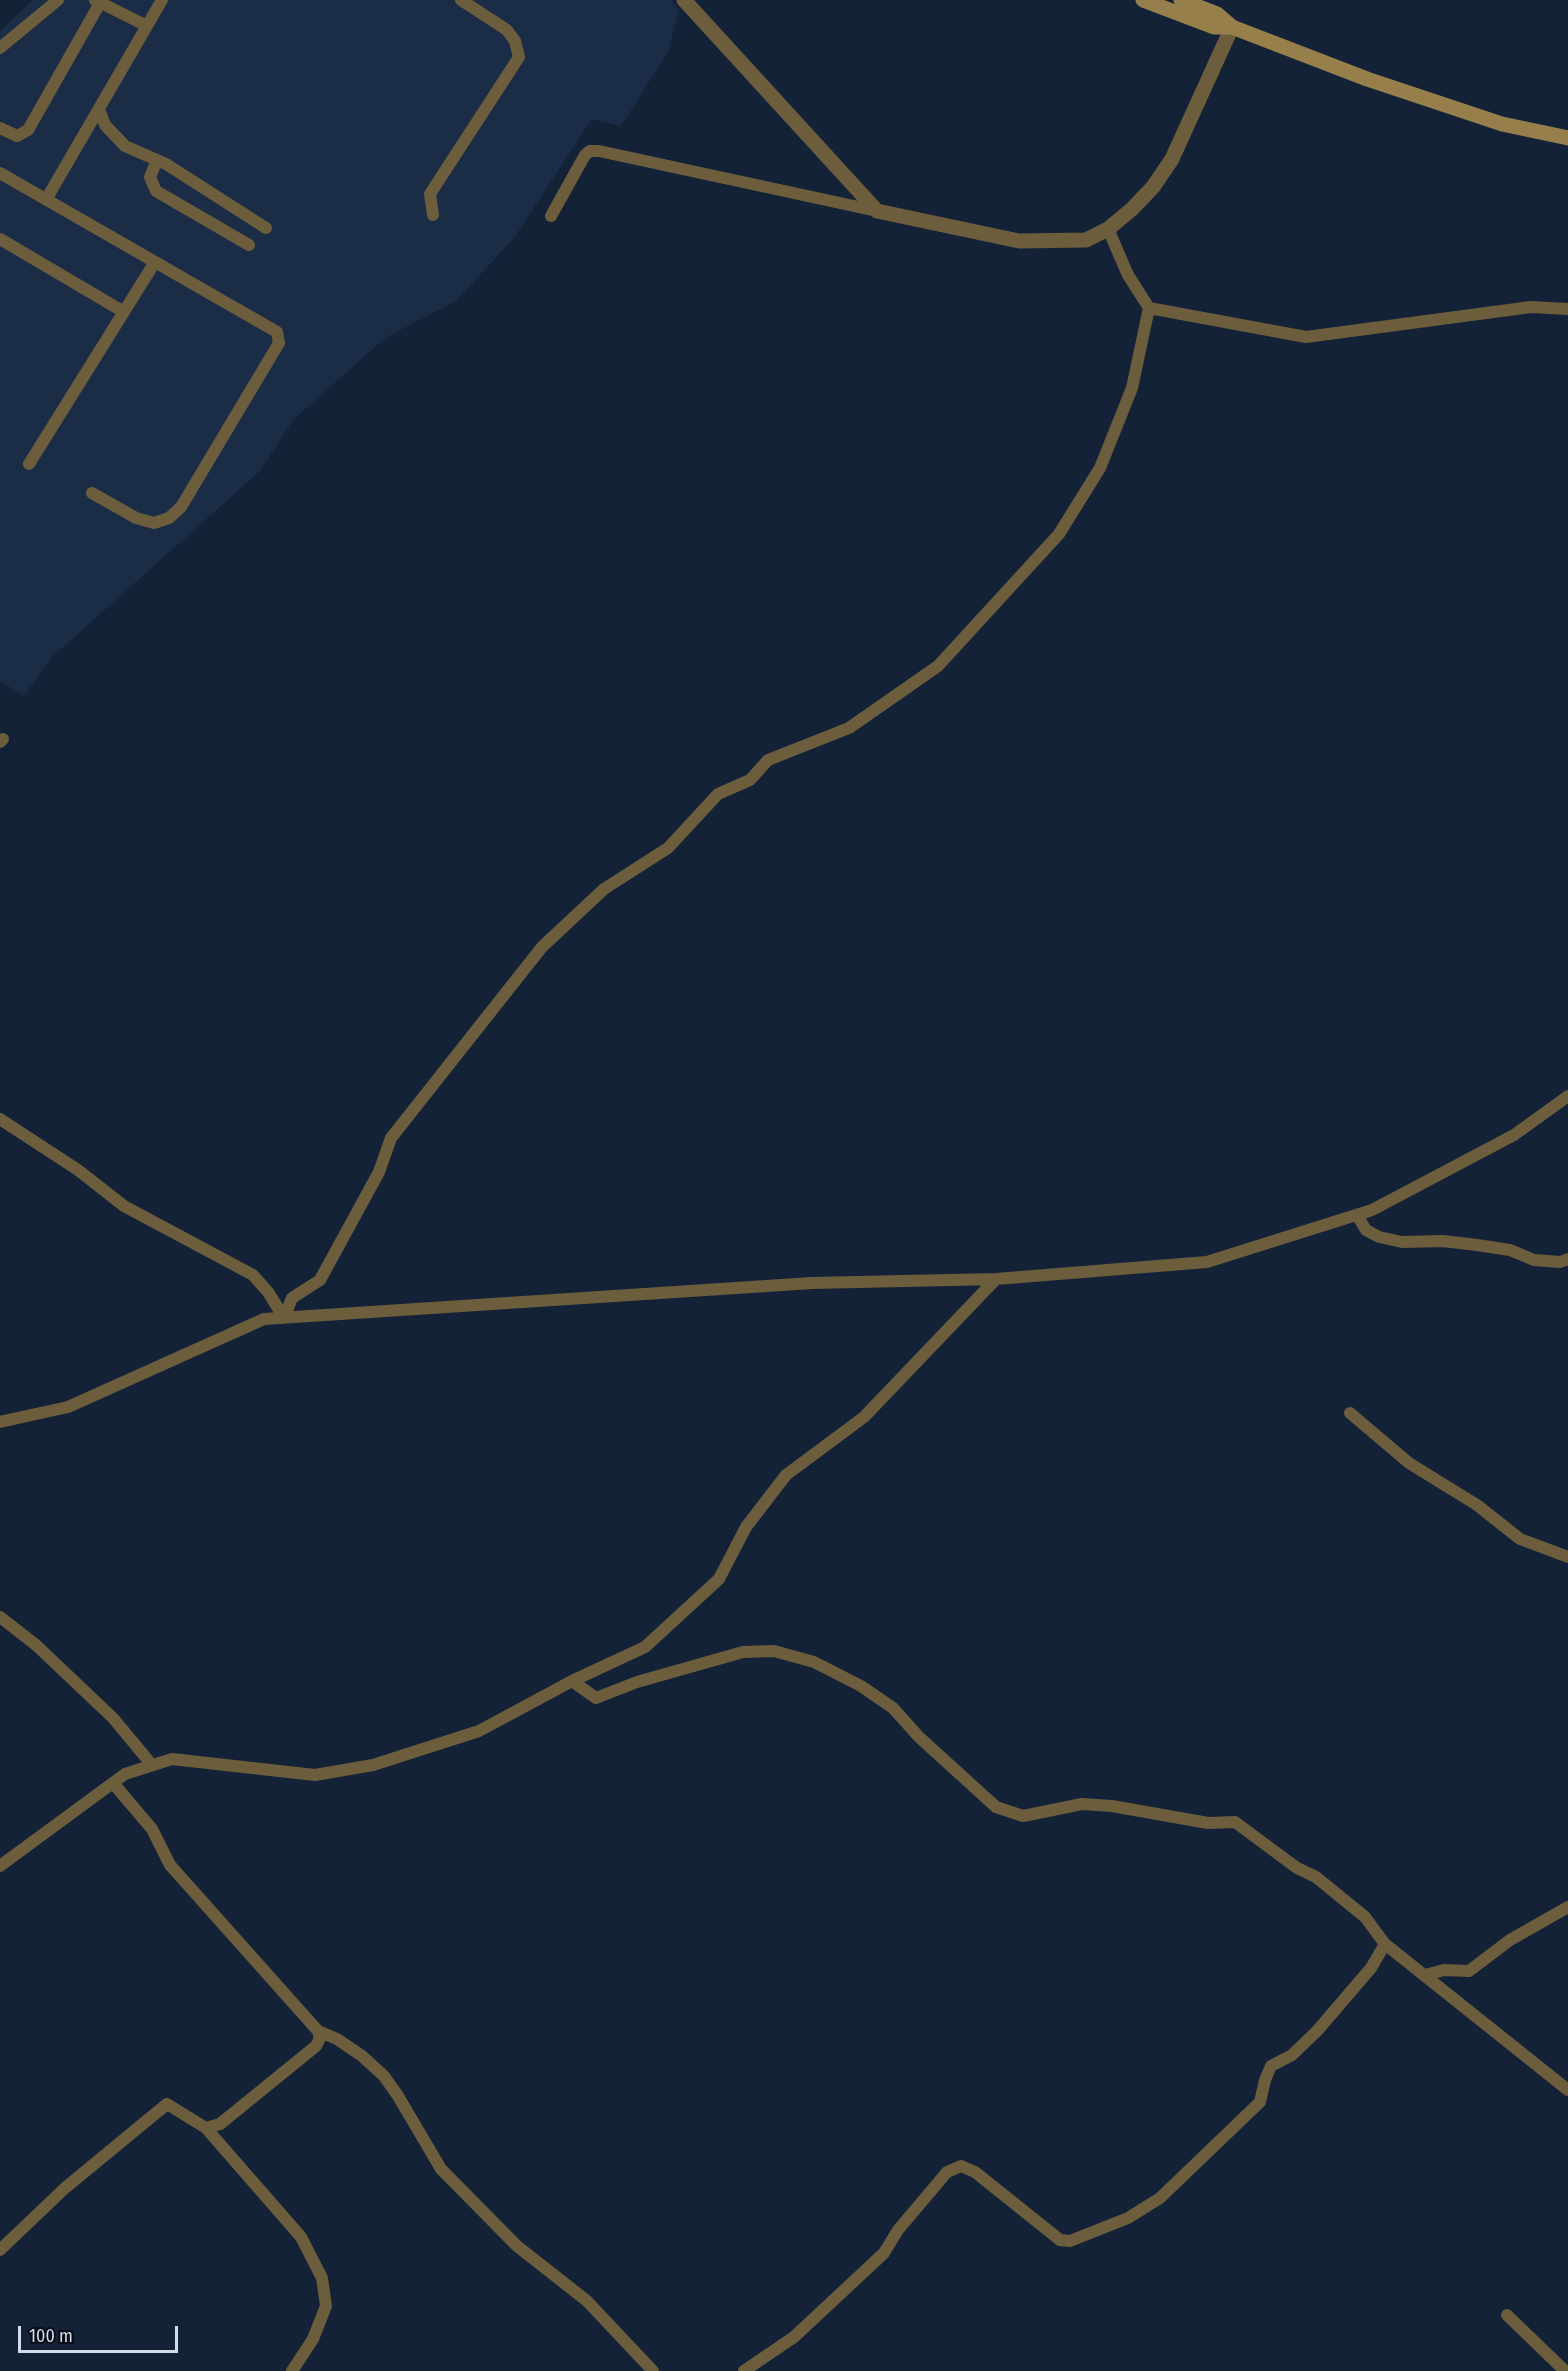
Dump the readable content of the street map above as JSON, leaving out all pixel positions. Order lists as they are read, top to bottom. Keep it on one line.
{"scale_bar":"100 m"}
